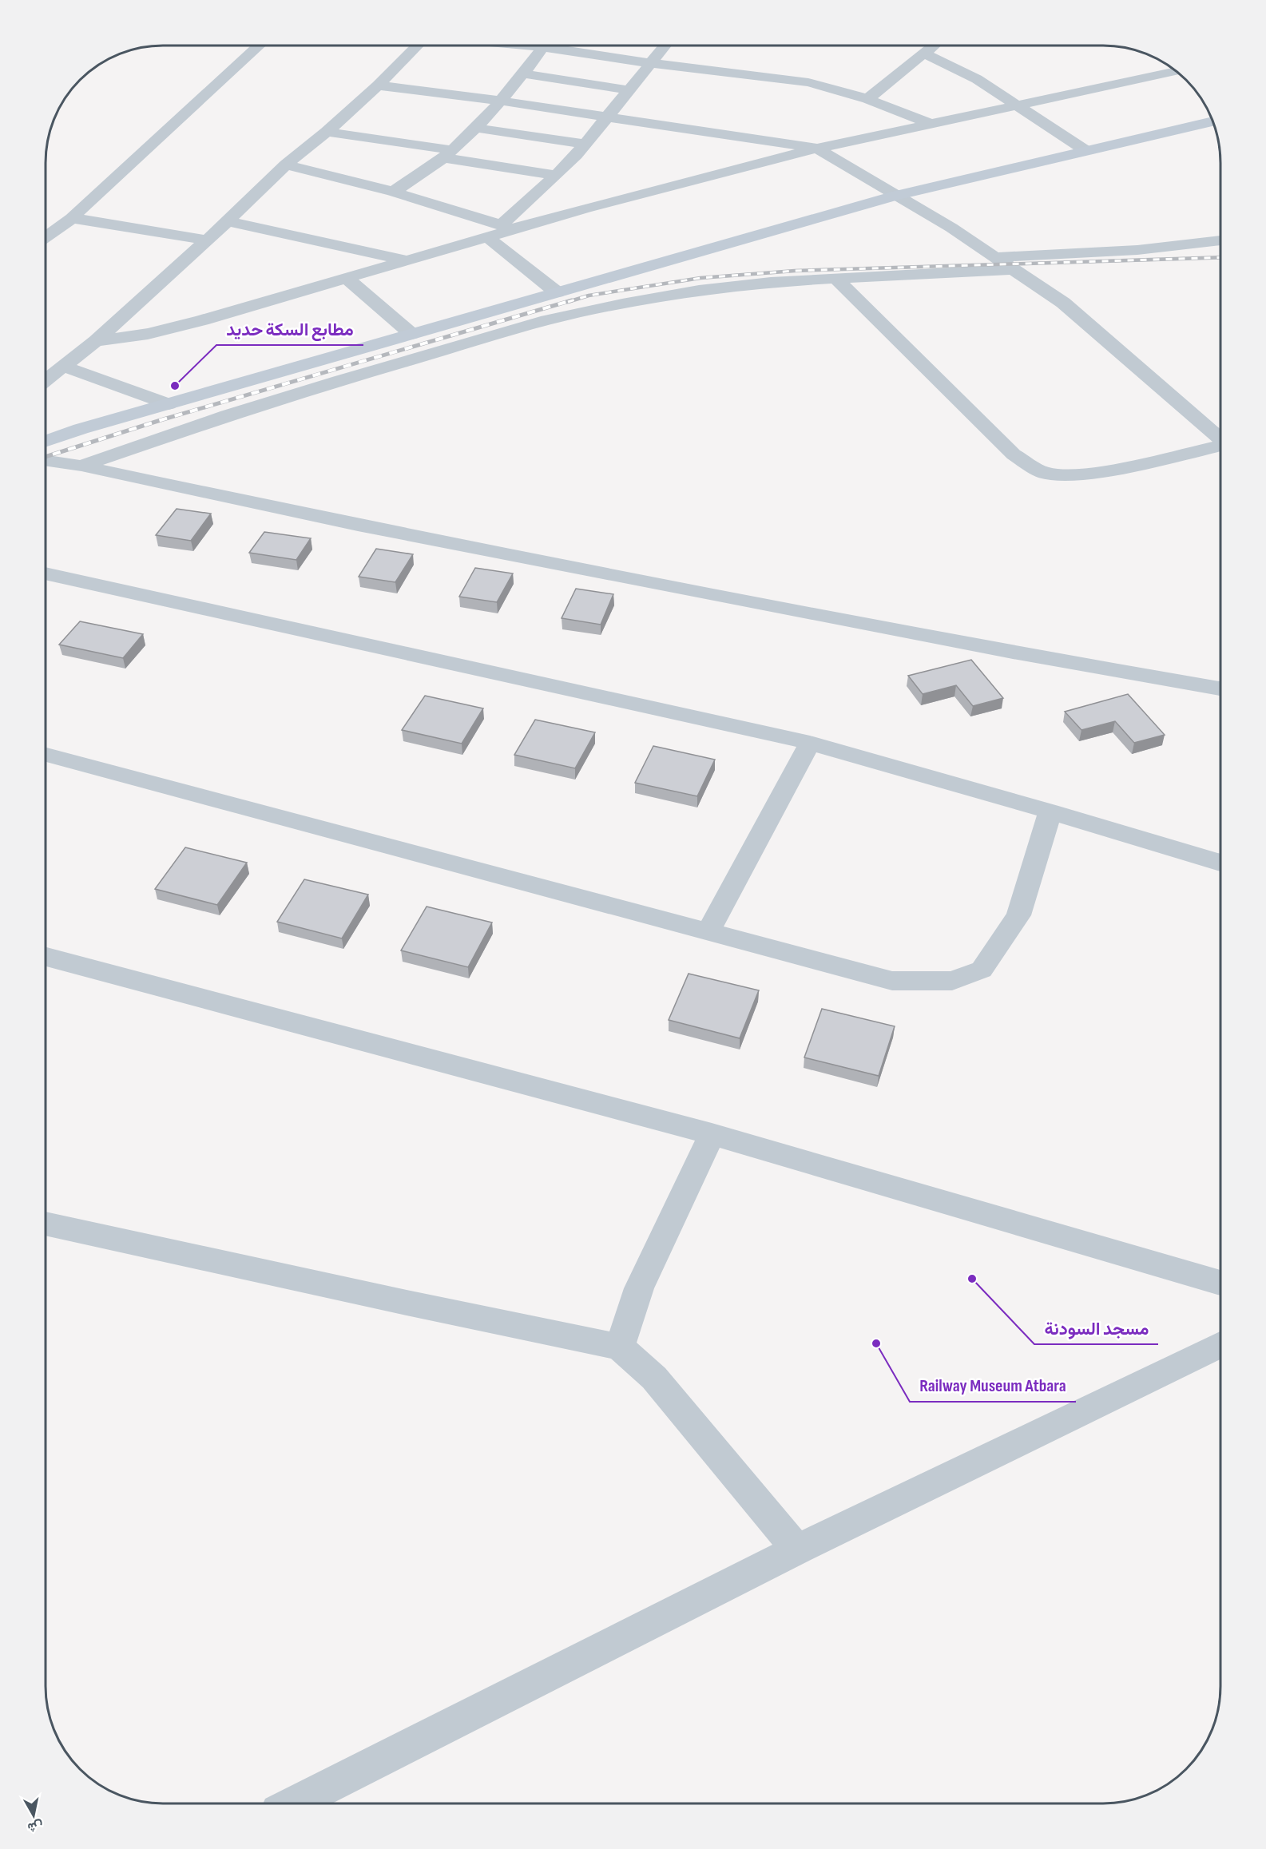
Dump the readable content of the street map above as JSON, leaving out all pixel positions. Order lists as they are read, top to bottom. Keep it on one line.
{"places":["مطابع السكة حديد","مسجد السودنة","Railway Museum Atbara"],"north":"bottom"}
